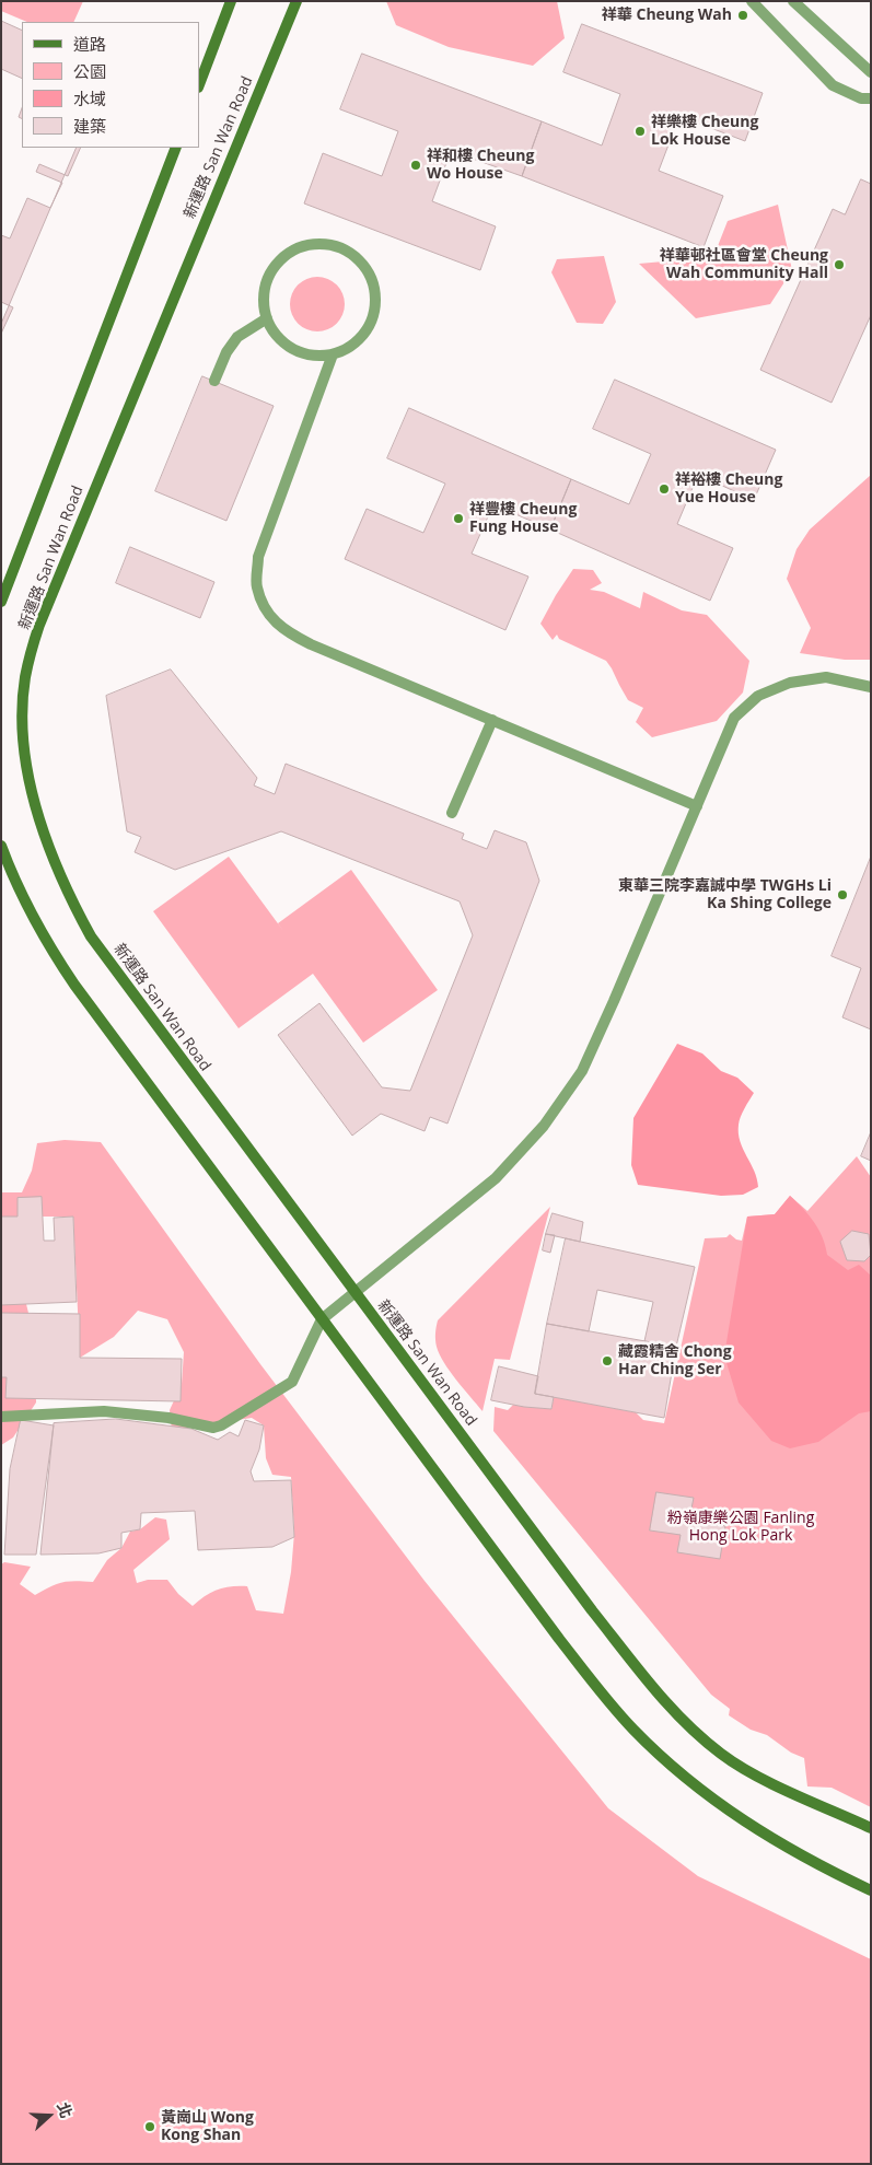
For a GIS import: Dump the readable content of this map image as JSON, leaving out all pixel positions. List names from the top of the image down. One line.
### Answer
{"streets":{"street":["新運路 San Wan Road"]},"parks":["粉嶺康樂公園 Fanling Hong Lok Park"],"places":["祥華 Cheung Wah","祥樂樓 Cheung Lok House","祥和樓 Cheung Wo House","祥華邨社區會堂 Cheung Wah Community Hall","祥裕樓 Cheung Yue House","祥豐樓 Cheung Fung House","東華三院李嘉誠中學 TWGHs Li Ka Shing College","藏霞精舍 Chong Har Ching Ser","黃崗山 Wong Kong Shan"],"legend":["道路","公園","水域","建築"],"north":"right"}
